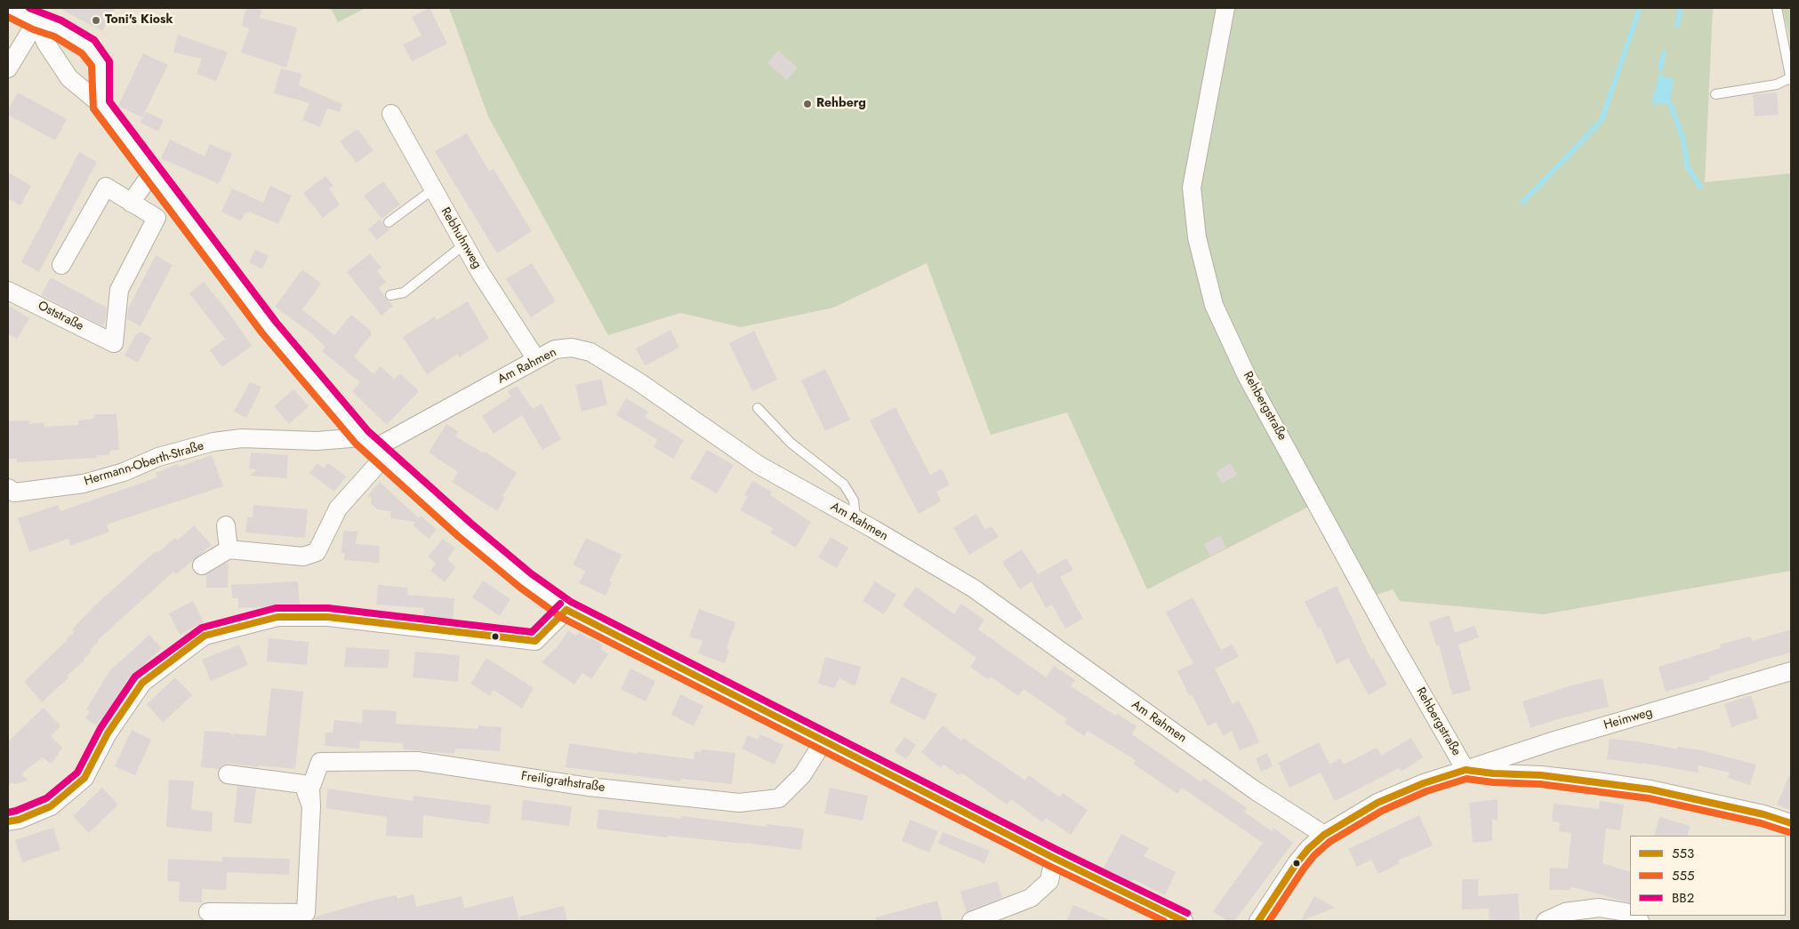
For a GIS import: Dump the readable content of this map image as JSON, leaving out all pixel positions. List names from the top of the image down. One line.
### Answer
{"streets":{"street":["Rebhuhnweg","Oststraße","Am Rahmen","Rehbergstraße","Hermann-Oberth-Straße","Heimweg","Freiligrathstraße"]},"crossings":[["Rebhuhnweg","Am Rahmen"],["Am Rahmen","Hermann-Oberth-Straße"],["Am Rahmen","Heimweg"],["Rehbergstraße","Heimweg"]],"places":["Toni's Kiosk","Rehberg"],"lines":["transit line BB2","transit line 555","transit line 553"],"legend":["553","555","BB2"]}
